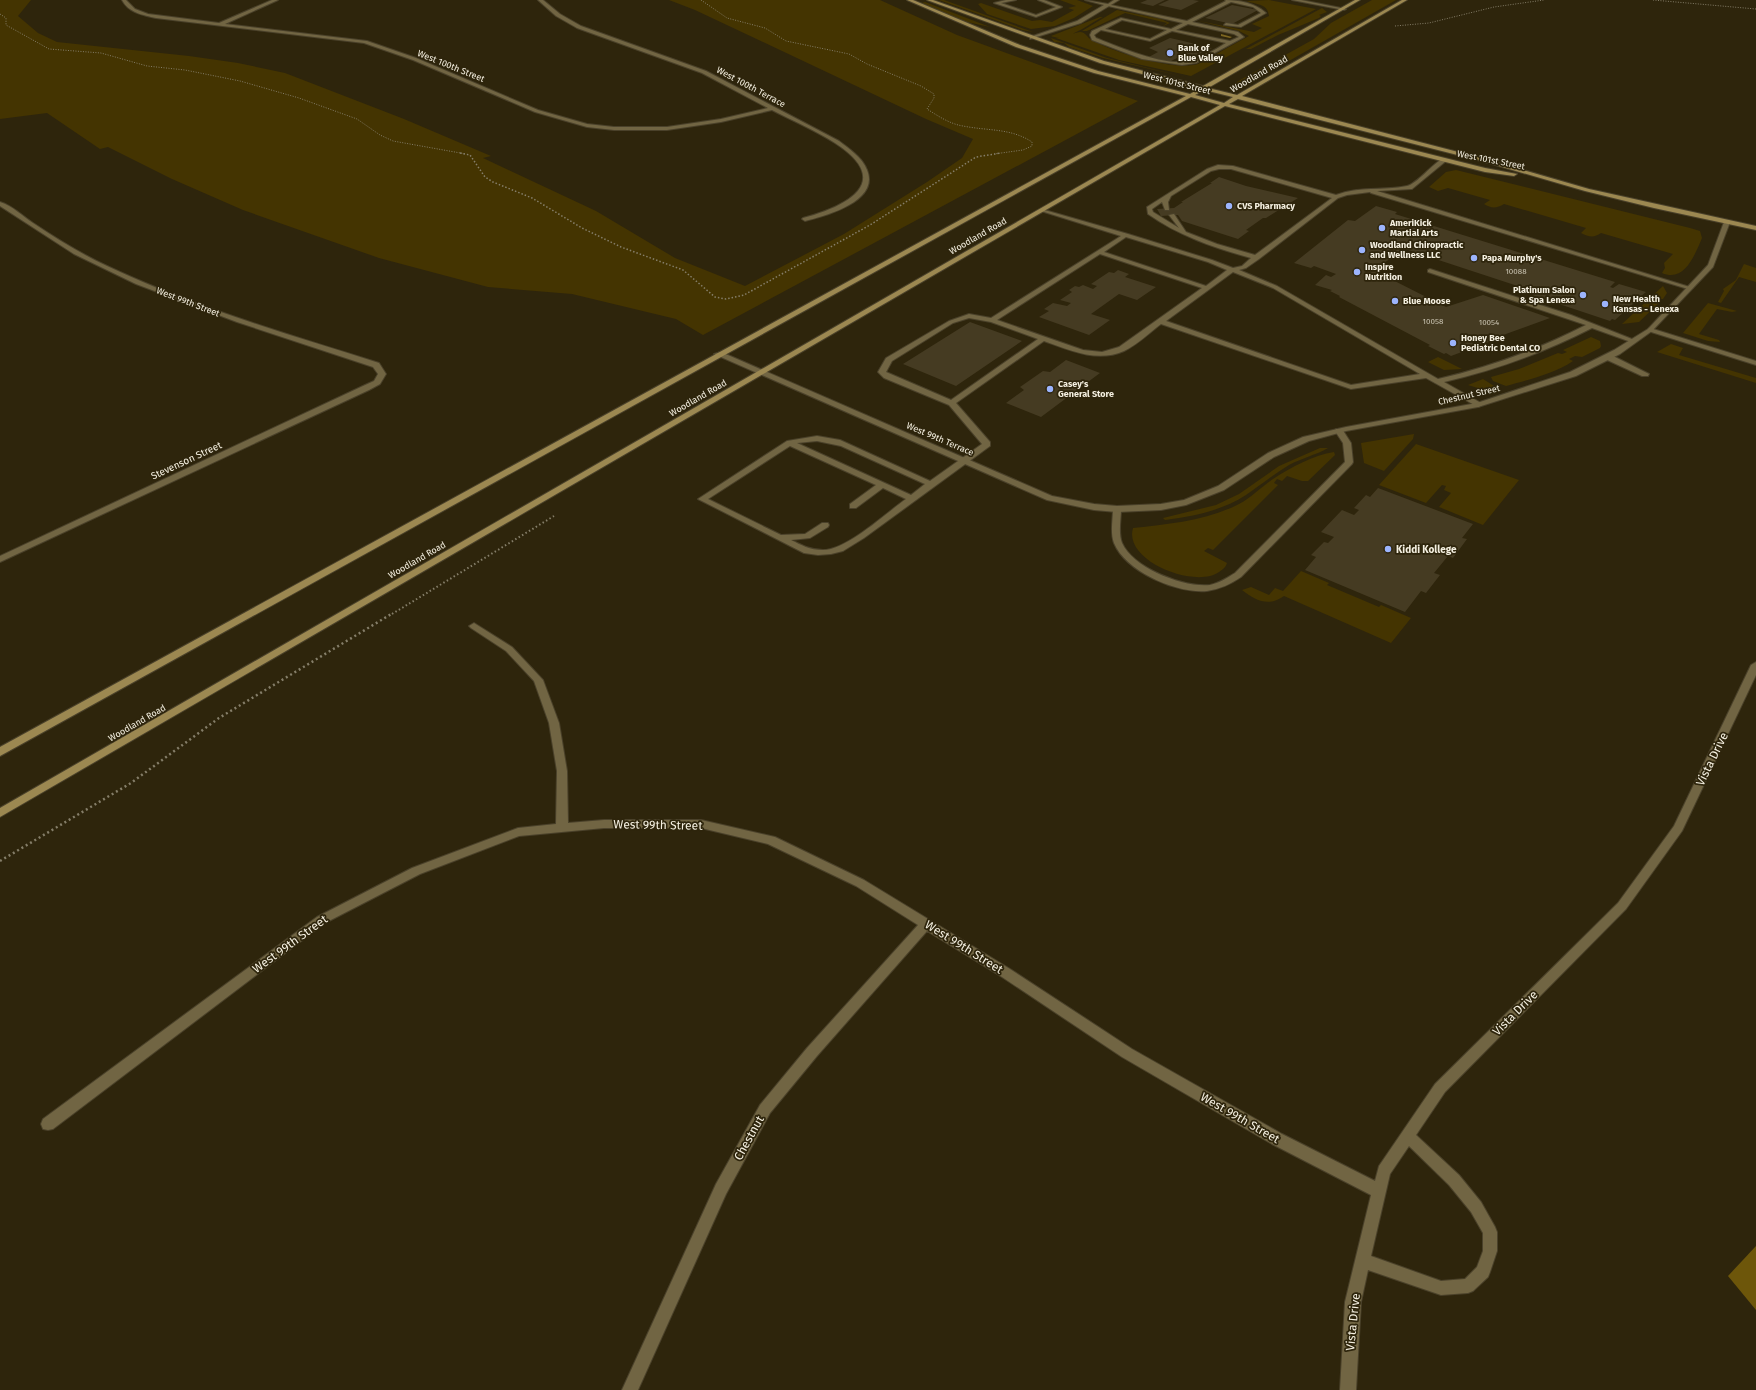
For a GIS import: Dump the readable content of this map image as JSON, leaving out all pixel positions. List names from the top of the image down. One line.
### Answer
{"streets":{"main road":["Woodland Road","West 101st Street"],"street":["West 100th Street","West 100th Terrace","West 99th Street","Chestnut Street","West 99th Terrace","Stevenson Street","Vista Drive","Chestnut"]},"crossings":[["West 100th Street","West 100th Terrace"],["Woodland Road","West 101st Street"],["Woodland Road","West 99th Terrace"],["West 101st Street","Chestnut Street"],["West 99th Street","Stevenson Street"],["West 99th Street","Vista Drive"],["West 99th Street","Chestnut"],["Chestnut Street","West 99th Terrace"]],"places":["Bank of Blue Valley","CVS Pharmacy","AmeriKick Martial Arts","Woodland Chiropractic and Wellness LLC","Papa Murphy's","Inspire Nutrition","Platinum Salon & Spa Lenexa","Blue Moose","New Health Kansas - Lenexa","Honey Bee Pediatric Dental CO","Casey's General Store","Kiddi Kollege"],"house_numbers":["10088","10058","10054"]}
